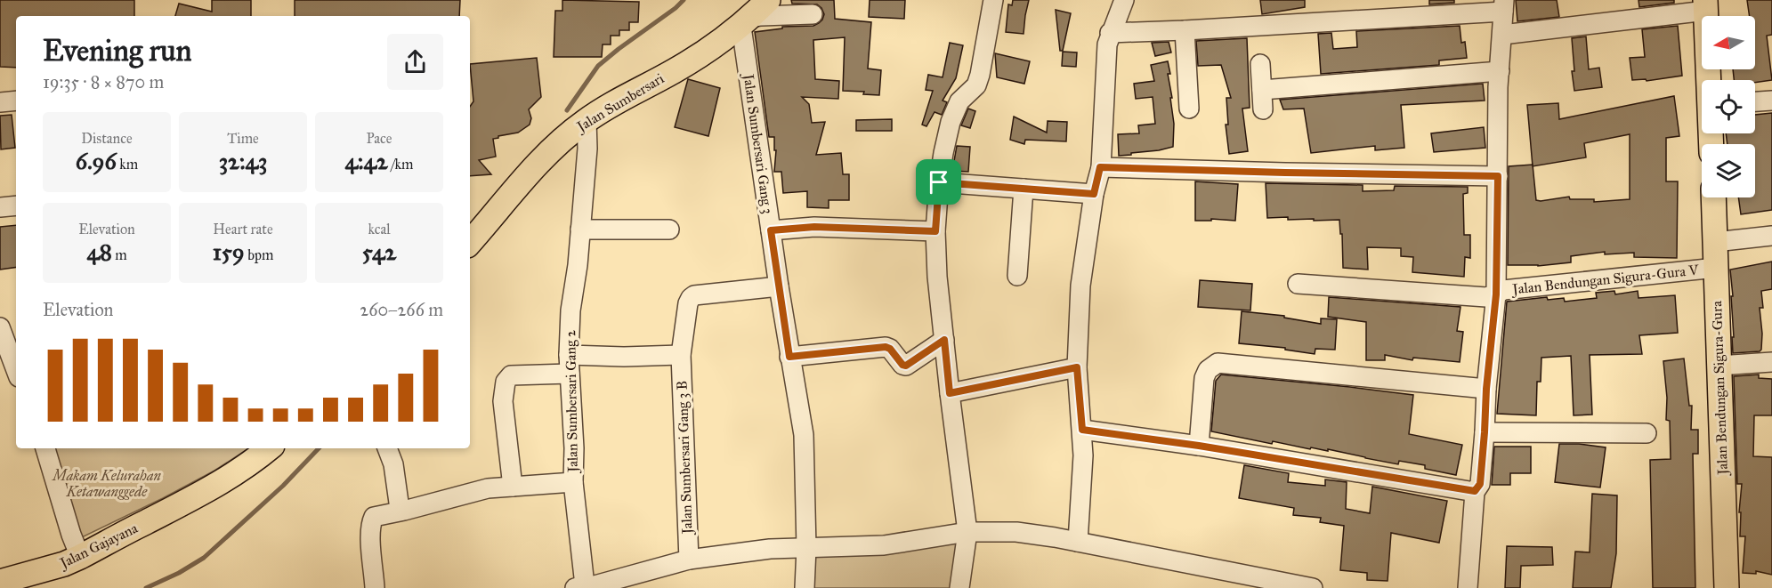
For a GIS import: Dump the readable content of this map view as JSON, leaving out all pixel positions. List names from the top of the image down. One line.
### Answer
{"streets":{"main road":["Jalan Sumbersari","Jalan Bendungan Sigura-Gura","Jalan Gajayana"],"street":["Jalan Sumbersari Gang 3","Jalan Bendungan Sigura-Gura V","Jalan Sumbersari Gang 2","Jalan Sumbersari Gang 3 B"]},"crossings":[["Jalan Sumbersari","Jalan Sumbersari Gang 3"],["Jalan Sumbersari","Jalan Sumbersari Gang 2"],["Jalan Sumbersari Gang 3","Jalan Sumbersari Gang 3 B"],["Jalan Bendungan Sigura-Gura V","Jalan Bendungan Sigura-Gura"]],"parks":["Makam Kelurahan Ketawanggede"],"north":"left","page":{"heading":["Evening run","19:35 · 8 × 870 m"],"stats":[["Distance","6.96 km"],["Time","32:43"],["Pace","4:42 /km"],["Elevation","48 m"],["Heart rate","159 bpm"],["kcal","542"]],"chart":["Elevation","260–266 m"]}}
